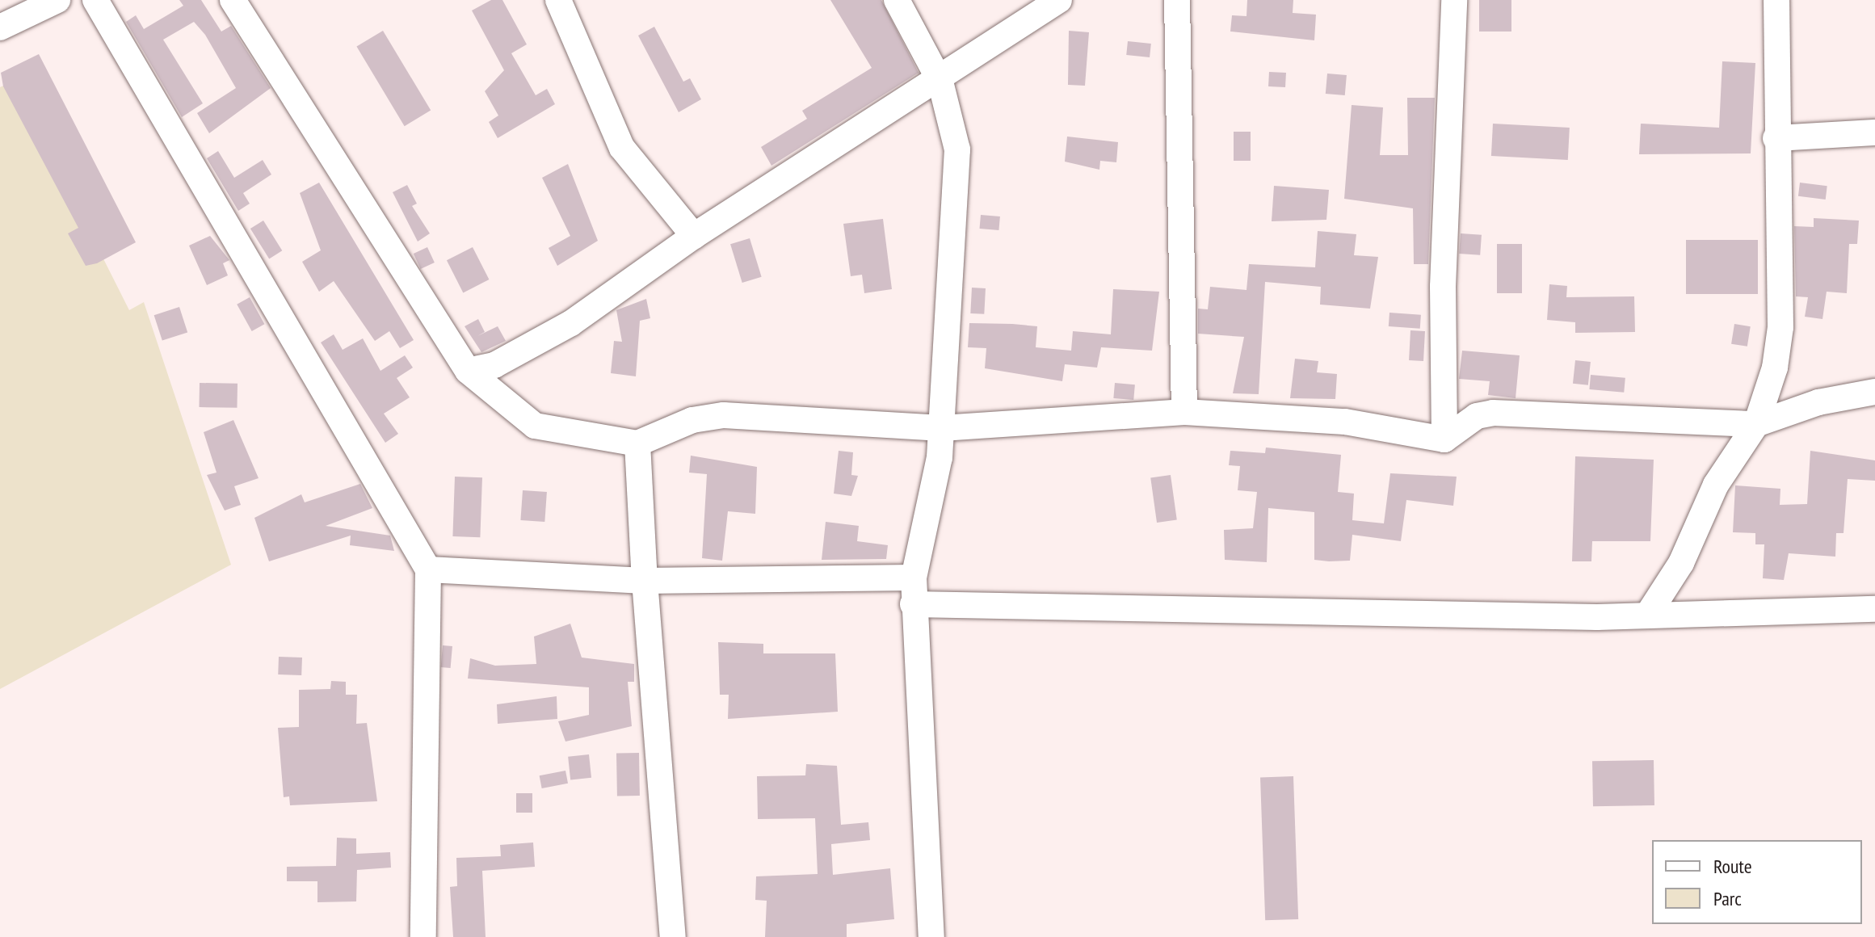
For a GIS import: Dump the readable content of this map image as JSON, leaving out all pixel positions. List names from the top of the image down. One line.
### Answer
{"legend":["Route","Parc"]}
